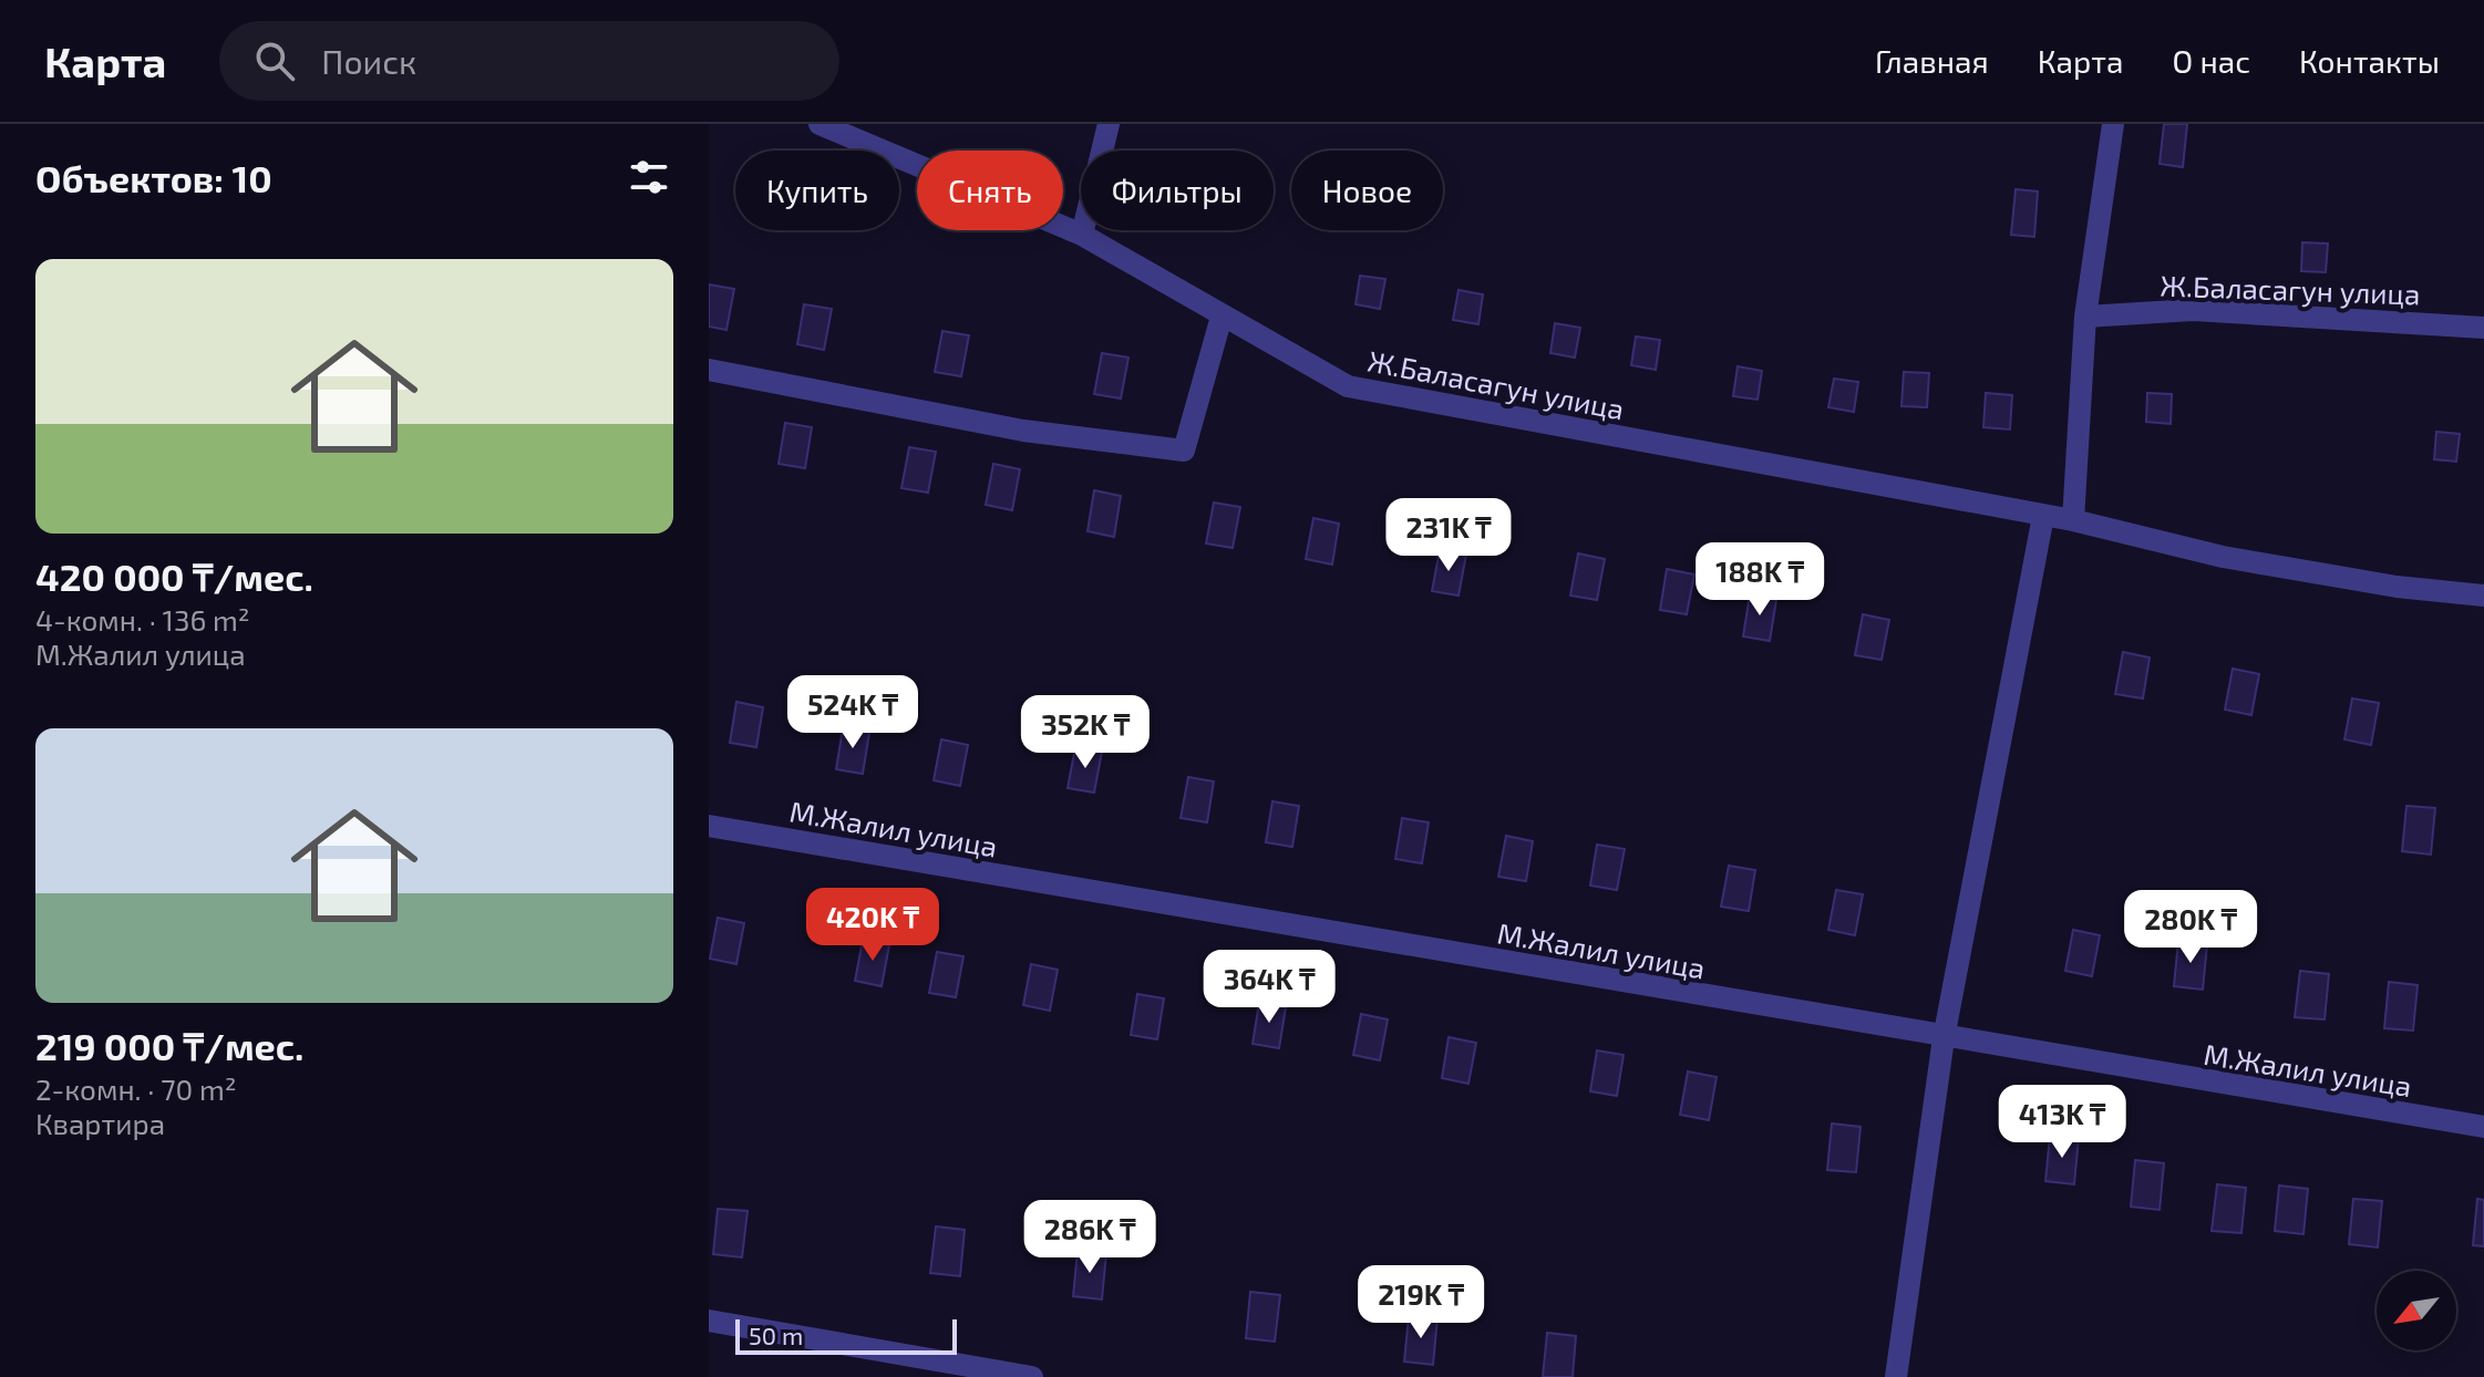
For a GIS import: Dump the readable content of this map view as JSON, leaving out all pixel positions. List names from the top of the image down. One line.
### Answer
{"streets":{"street":["Ж.Баласагун улица","М.Жалил улица"]},"scale_bar":"50 m","north":"bottom left","page":{"header":"Карта","search":"Поиск","nav":["Главная","Карта","О нас","Контакты"],"heading":"Объектов: 10","chip":["Купить","Снять","Фильтры","Новое"],"list":[{"name":"420 000 ₸/мес.","note":"4-комн. · 136 m² · М.Жалил улица"},{"name":"219 000 ₸/мес.","note":"2-комн. · 70 m² · Квартира"}],"price":["231K ₸","188K ₸","524K ₸","352K ₸","420K ₸","280K ₸","364K ₸","413K ₸","286K ₸","219K ₸"],"scale":"50 m"}}
